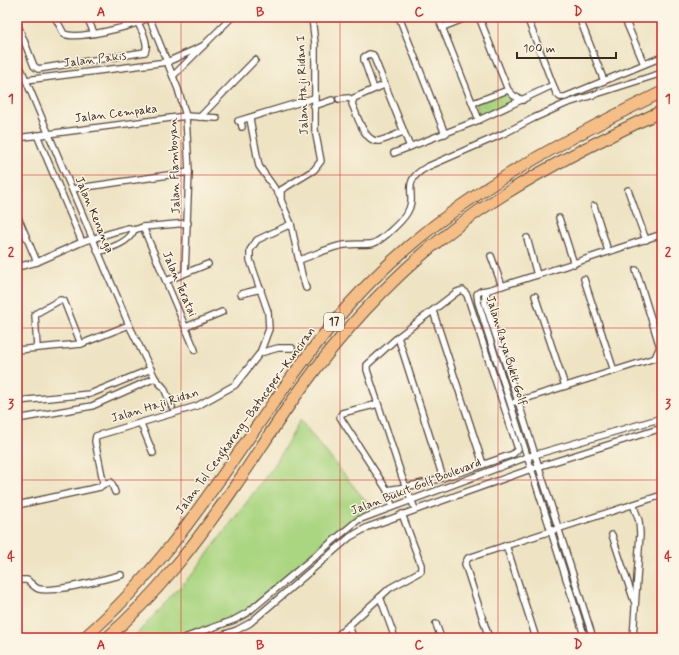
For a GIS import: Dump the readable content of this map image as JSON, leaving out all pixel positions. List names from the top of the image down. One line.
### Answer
{"streets":{"highway":["17","Jalan Tol Cengkareng–Batuceper–Kunciran"],"street":["Jalan Pakis","Jalan Haji Ridan I","Jalan Cempaka","Jalan Flamboyan","Jalan Kenanga","Jalan Teratai","Jalan Raya Bukit Golf","Jalan Haji Ridan","Jalan Bukit Golf Boulevard"]},"crossings":[["Jalan Pakis","Jalan Flamboyan"],["Jalan Pakis","Jalan Kenanga"],["Jalan Cempaka","Jalan Flamboyan"],["Jalan Cempaka","Jalan Kenanga"],["Jalan Raya Bukit Golf","Jalan Bukit Golf Boulevard"]],"scale_bar":"100 m","grid":{"columns":["A","B","C","D"],"rows":["1","2","3","4"]}}
